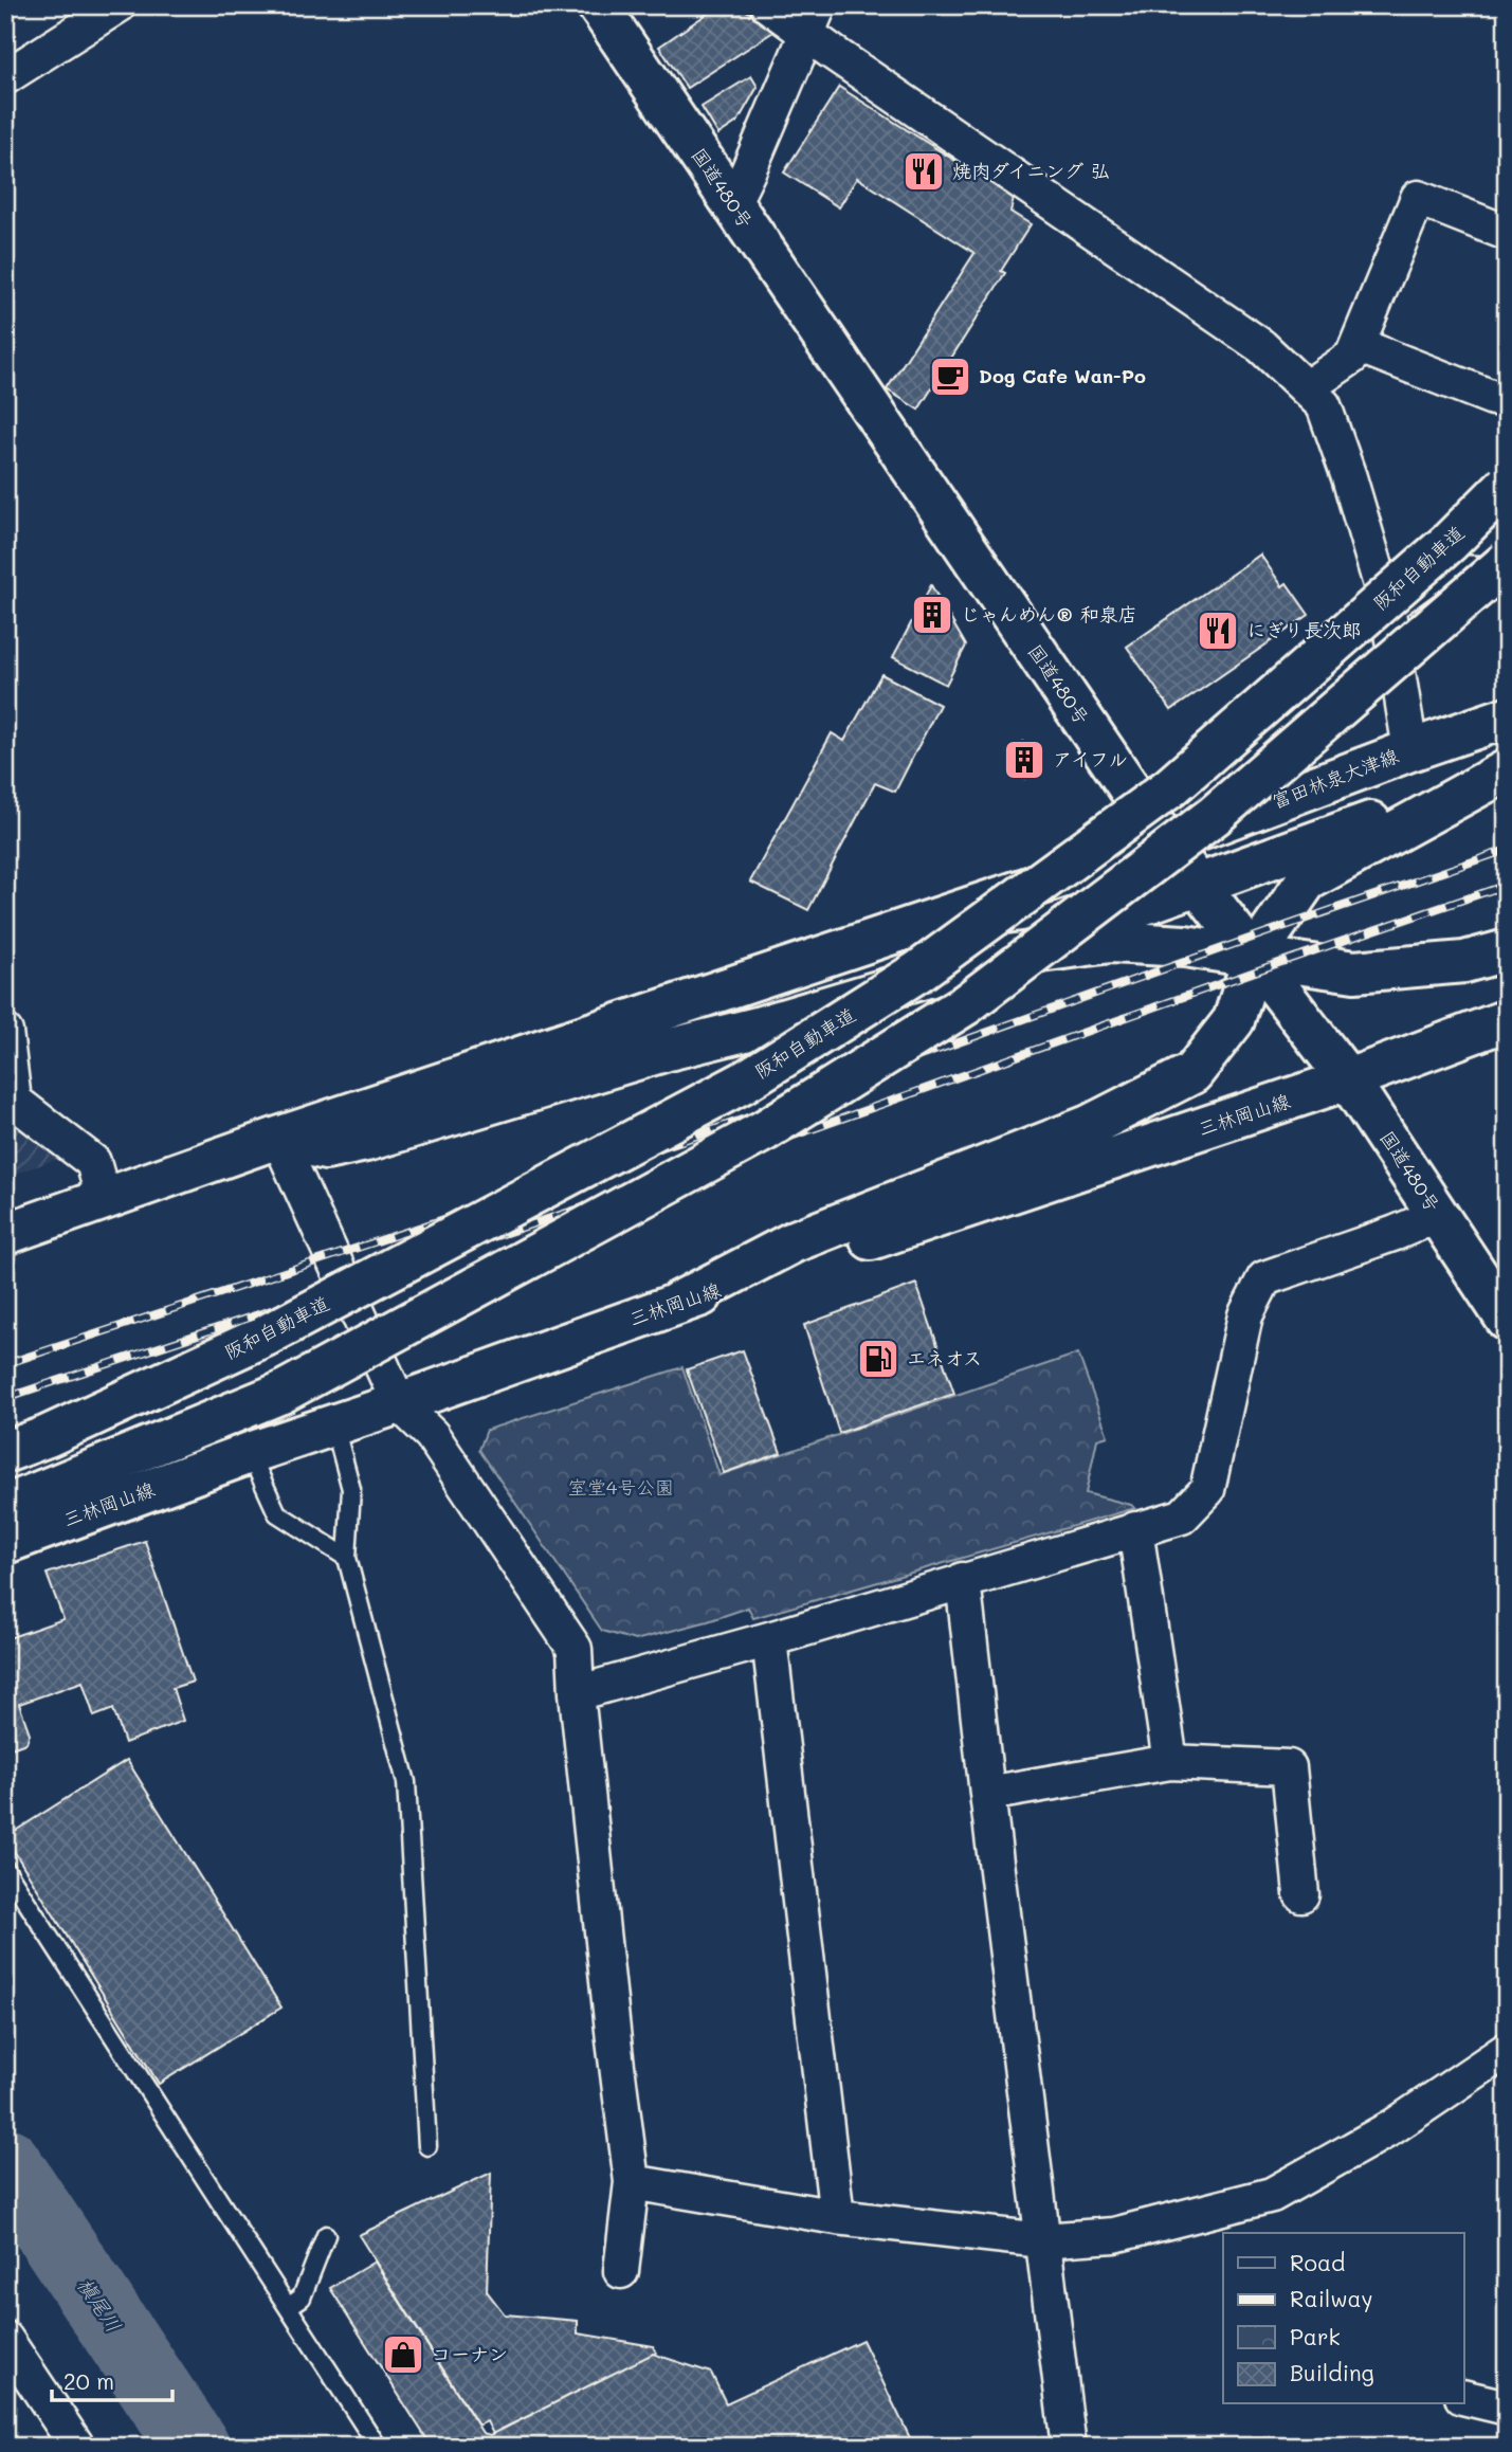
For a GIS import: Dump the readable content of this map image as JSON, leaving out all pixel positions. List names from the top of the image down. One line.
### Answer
{"streets":{"main road":["国道480号","阪和自動車道","富田林泉大津線","三林岡山線"]},"crossings":[["国道480号","富田林泉大津線"],["国道480号","三林岡山線"]],"water":["槇尾川"],"parks":["室堂4号公園"],"places":{"restaurant":["焼肉ダイニング 弘","にぎり長次郎"],"cafe":["Dog Cafe Wan-Po"],"building":["じゃんめん® 和泉店","アイフル"],"fuel station":["エネオス"],"shop":["コーナン"]},"legend":["Road","Railway","Park","Building"],"scale_bar":"20 m"}
